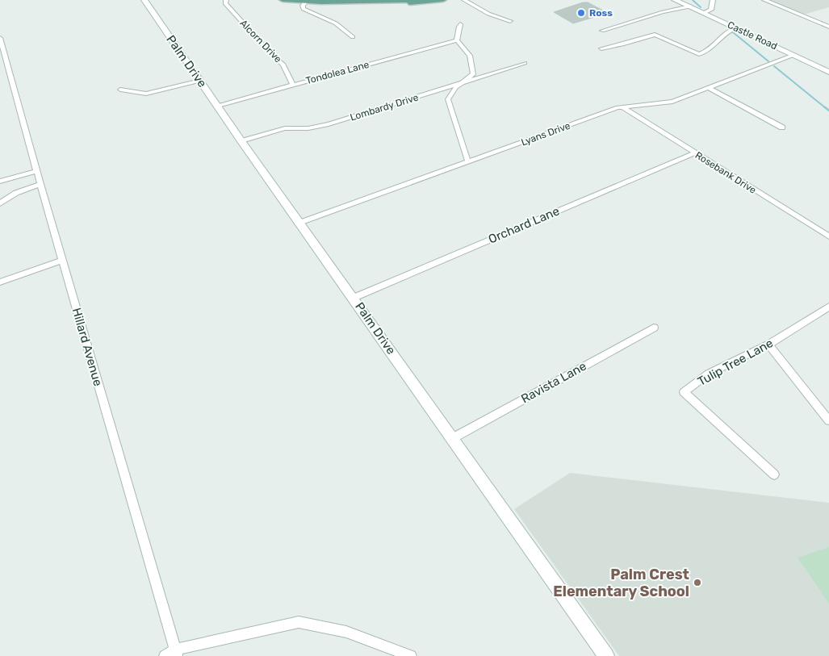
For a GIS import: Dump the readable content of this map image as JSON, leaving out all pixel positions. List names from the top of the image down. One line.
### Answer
{"streets":{"street":["Castle Road","Alcorn Drive","Palm Drive","Tondolea Lane","Lombardy Drive","Lyans Drive","Rosebank Drive","Orchard Lane","Hillard Avenue","Tulip Tree Lane","Ravista Lane"]},"crossings":[["Castle Road","Lyans Drive"],["Alcorn Drive","Tondolea Lane"],["Palm Drive","Tondolea Lane"],["Palm Drive","Lombardy Drive"],["Palm Drive","Lyans Drive"],["Palm Drive","Orchard Lane"],["Palm Drive","Ravista Lane"],["Lyans Drive","Rosebank Drive"],["Rosebank Drive","Orchard Lane"]],"places":["Ross","Palm Crest Elementary School"]}
